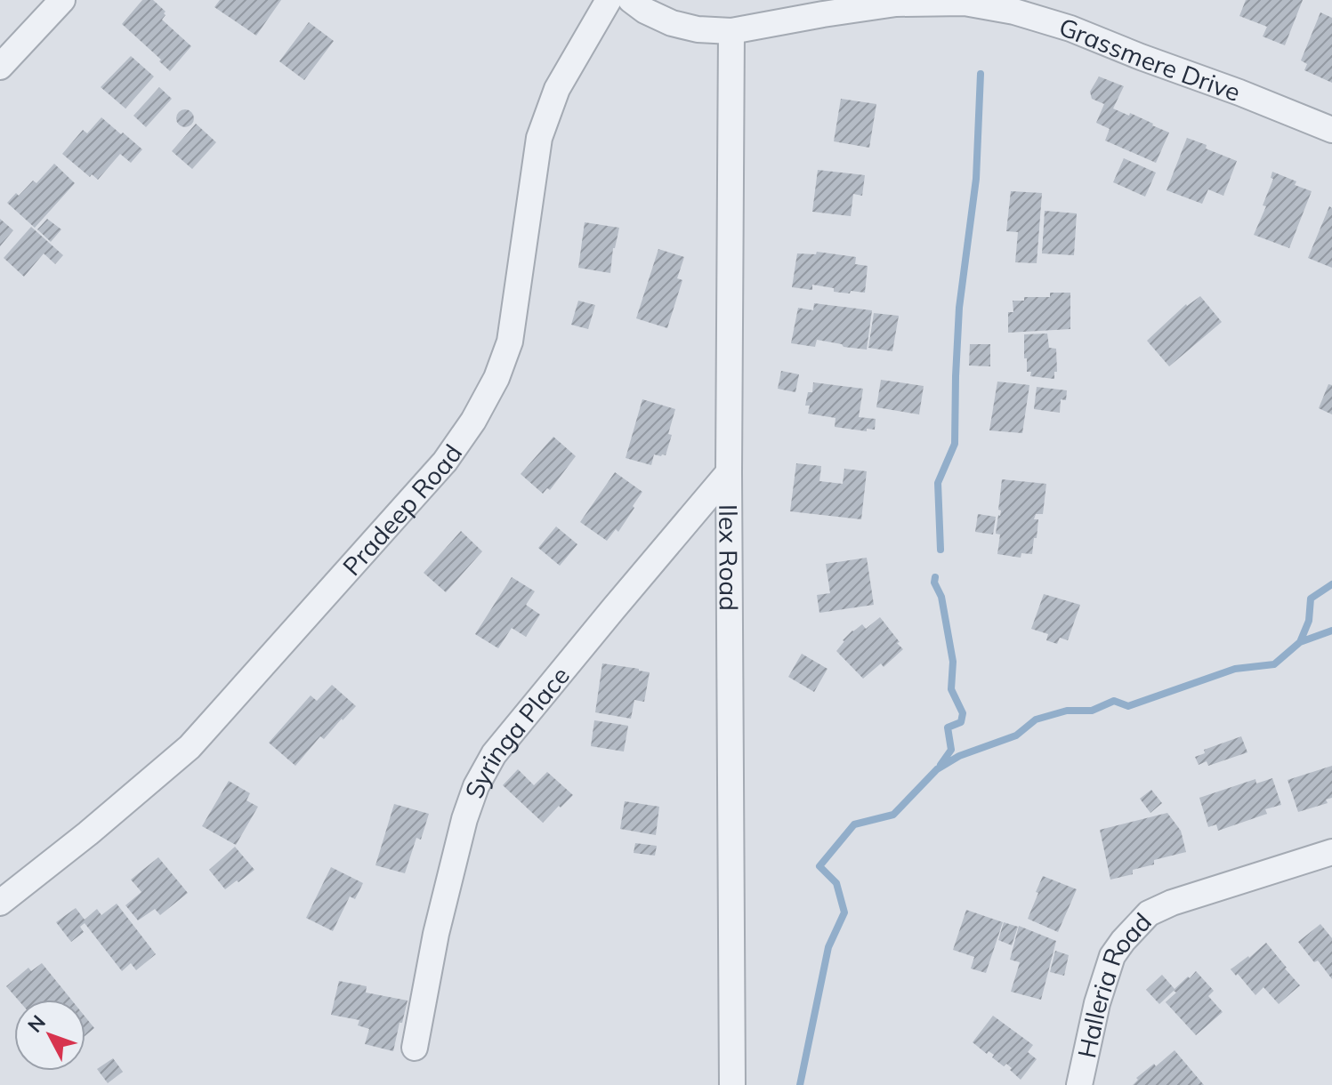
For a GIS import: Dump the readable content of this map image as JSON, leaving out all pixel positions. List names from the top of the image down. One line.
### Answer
{"streets":{"street":["Grassmere Drive","Pradeep Road","Ilex Road","Syringa Place","Halleria Road"]},"crossings":[["Grassmere Drive","Ilex Road"],["Ilex Road","Syringa Place"]],"north":"top left"}
